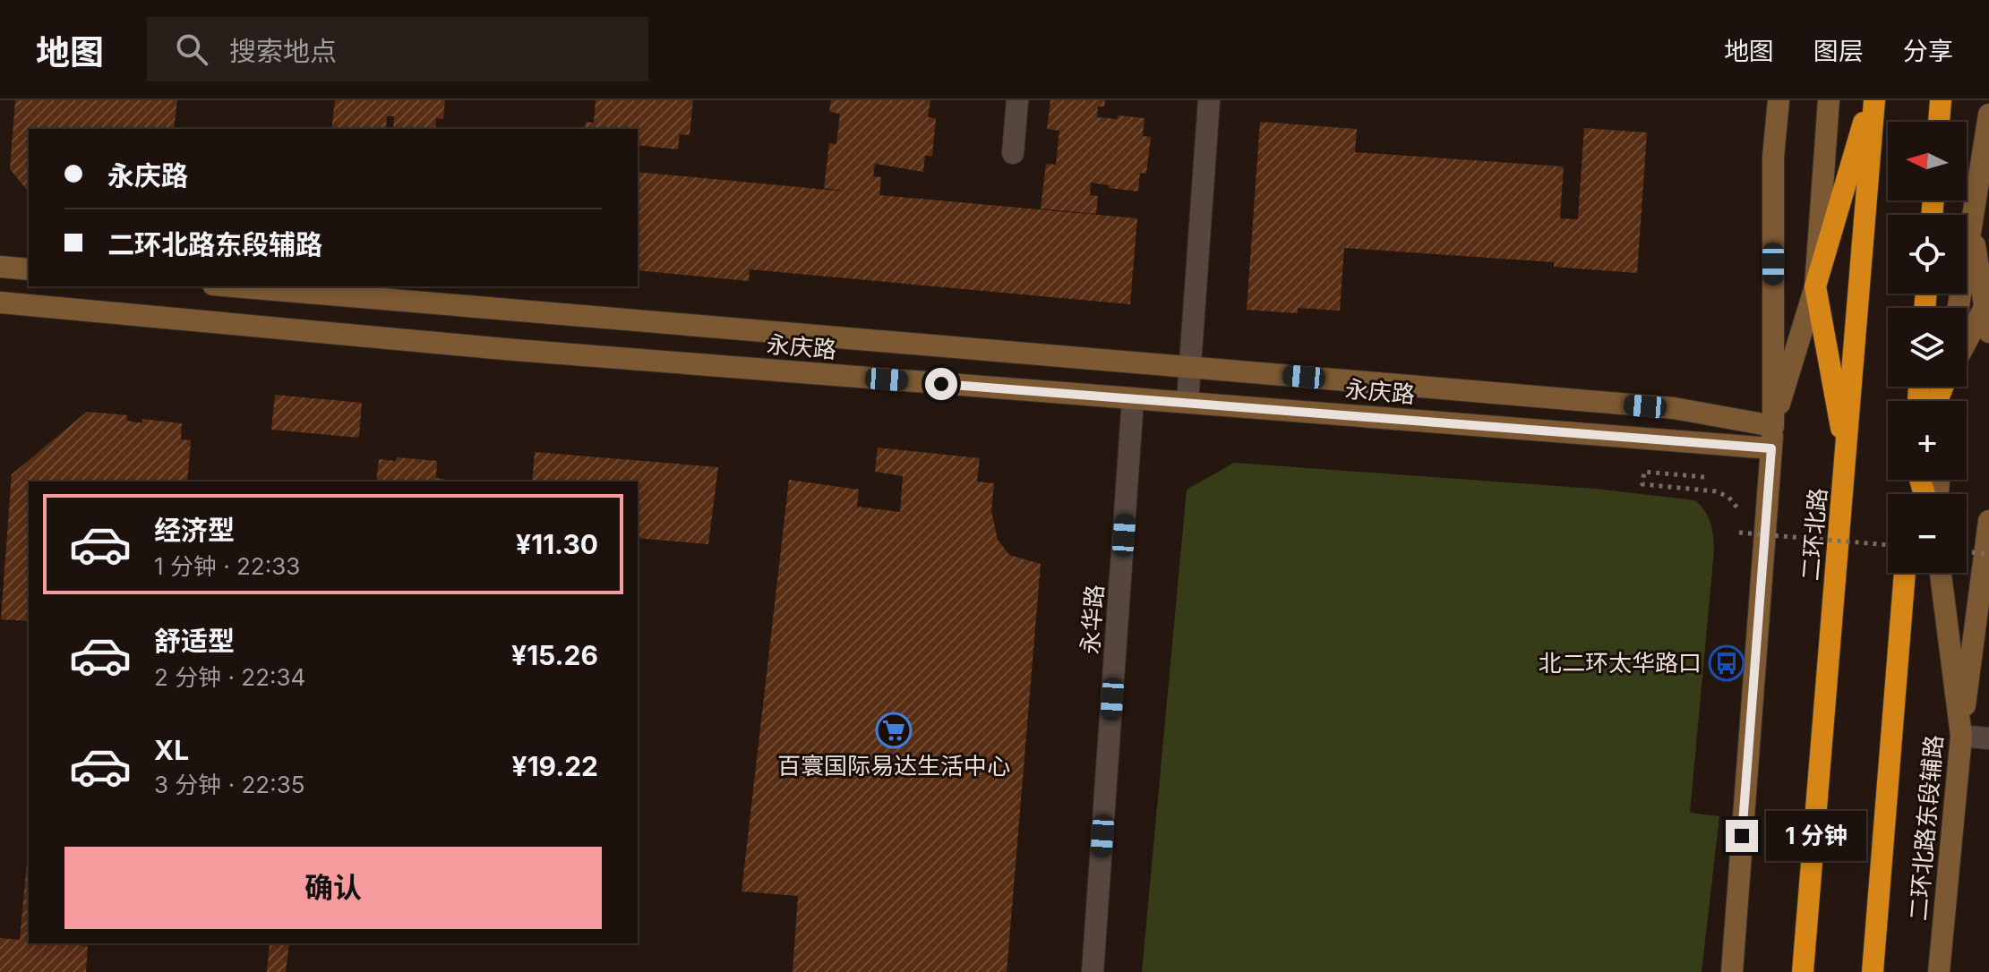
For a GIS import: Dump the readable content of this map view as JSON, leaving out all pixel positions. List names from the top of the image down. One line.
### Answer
{"streets":{"highway":["二环北路"],"street":["永庆路","永华路","二环北路东段辅路"]},"crossings":[["永庆路","永华路"]],"places":{"bus stop":["北二环太华路口"],"supermarket":["百寰国际易达生活中心"]},"north":"left","page":{"header":"地图","search":"搜索地点","nav":["地图","图层","分享"],"map_buttons":["+","−"],"banner":["永庆路","二环北路东段辅路"],"list":[{"name":"经济型","note":"1 分钟 · 22:33","value":"¥11.30"},{"name":"舒适型","note":"2 分钟 · 22:34","value":"¥15.26"},{"name":"XL","note":"3 分钟 · 22:35","value":"¥19.22"}],"bubble":"1 分钟","buttons":"确认"}}
